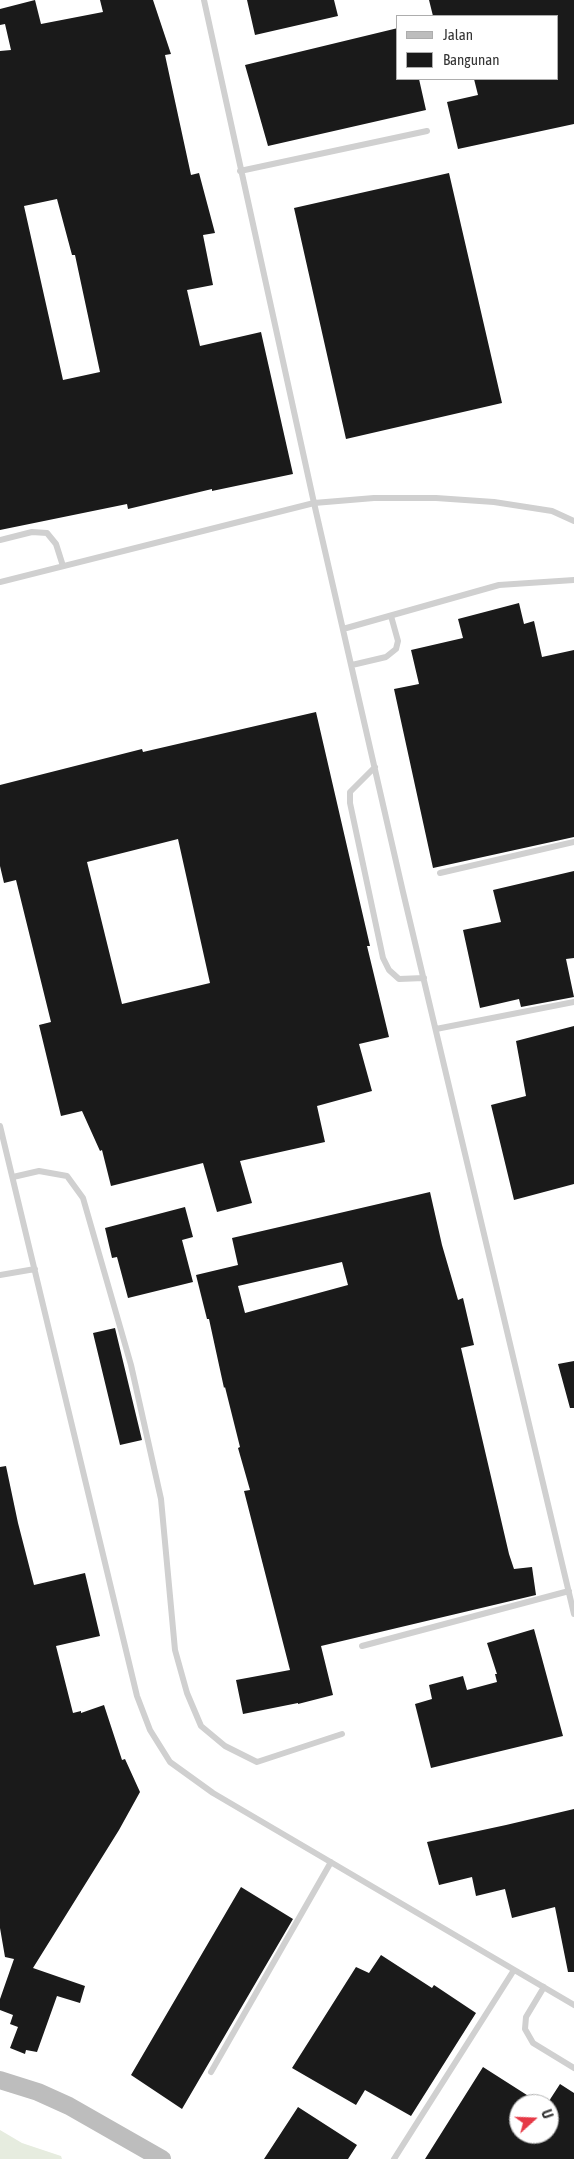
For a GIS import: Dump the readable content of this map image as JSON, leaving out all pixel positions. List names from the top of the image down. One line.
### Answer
{"legend":["Jalan","Bangunan"],"north":"right"}
